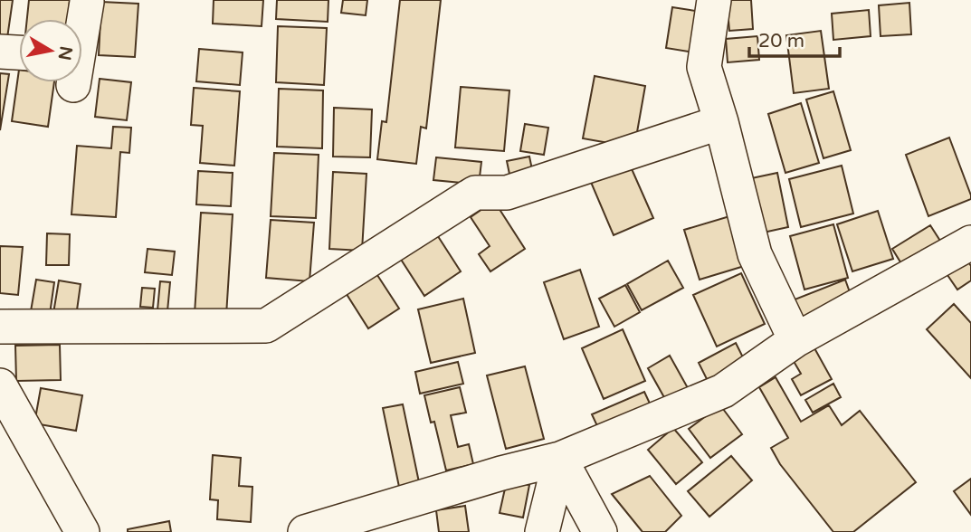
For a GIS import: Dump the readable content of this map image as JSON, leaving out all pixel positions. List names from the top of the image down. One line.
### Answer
{"scale_bar":"20 m","north":"right"}
